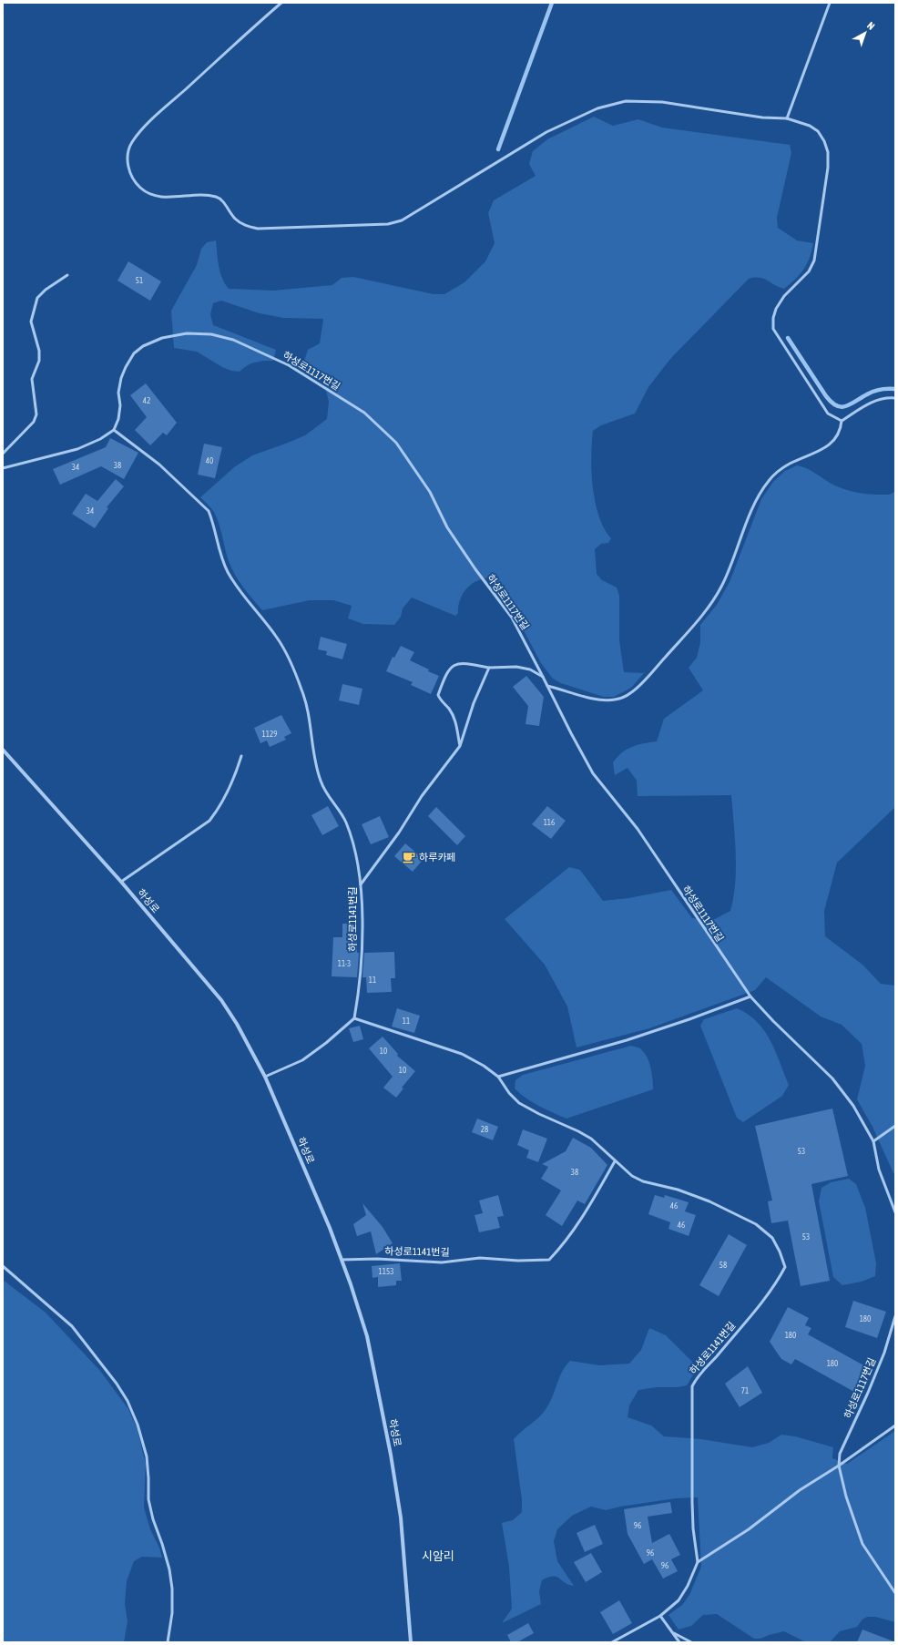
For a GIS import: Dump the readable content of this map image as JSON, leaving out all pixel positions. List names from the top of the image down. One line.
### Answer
{"streets":{"street":["하성로"],"lane":["하성로1117번길","하성로1141번길"]},"crossings":[["하성로1117번길","하성로1141번길"],["하성로","하성로1141번길"]],"districts":["시암리"],"places":{"cafe":["하루카페"]},"house_numbers":["51","42","40","38","34","34","1129","116","11-3","11","11","10","10","28","53","38","46","46","53","58","1153","180","180","180","71","96","96","96"],"north":"top right"}
